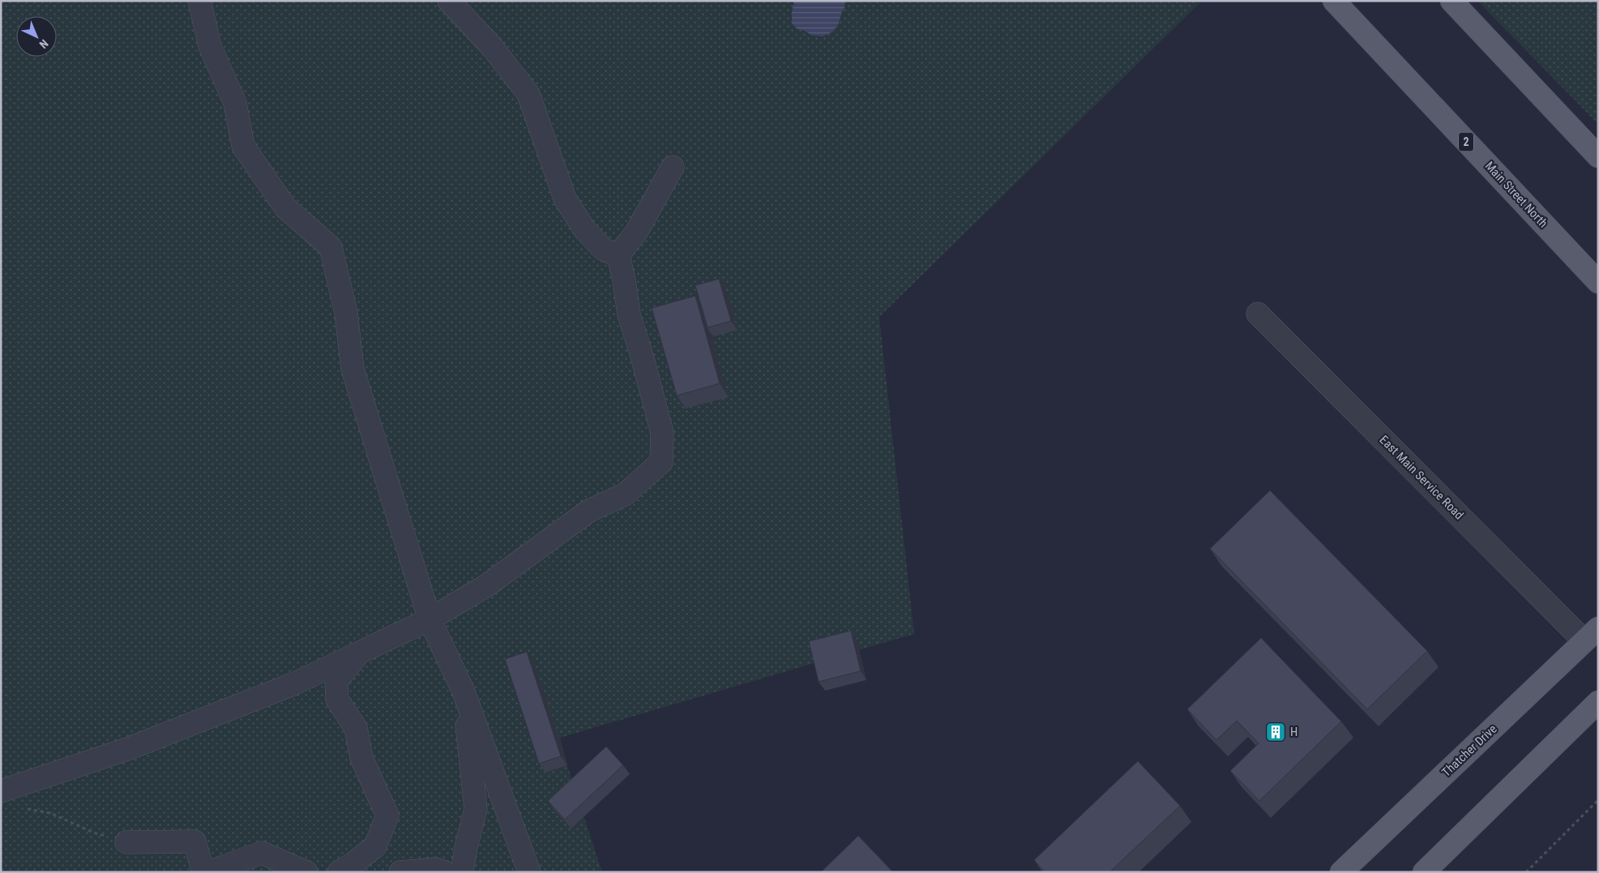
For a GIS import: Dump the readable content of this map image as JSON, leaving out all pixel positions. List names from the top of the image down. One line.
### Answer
{"streets":{"main road":["2","Main Street North","Thatcher Drive"],"street":["East Main Service Road"]},"crossings":[["East Main Service Road","Thatcher Drive"]],"places":{"building":["H"]},"north":"bottom right"}
